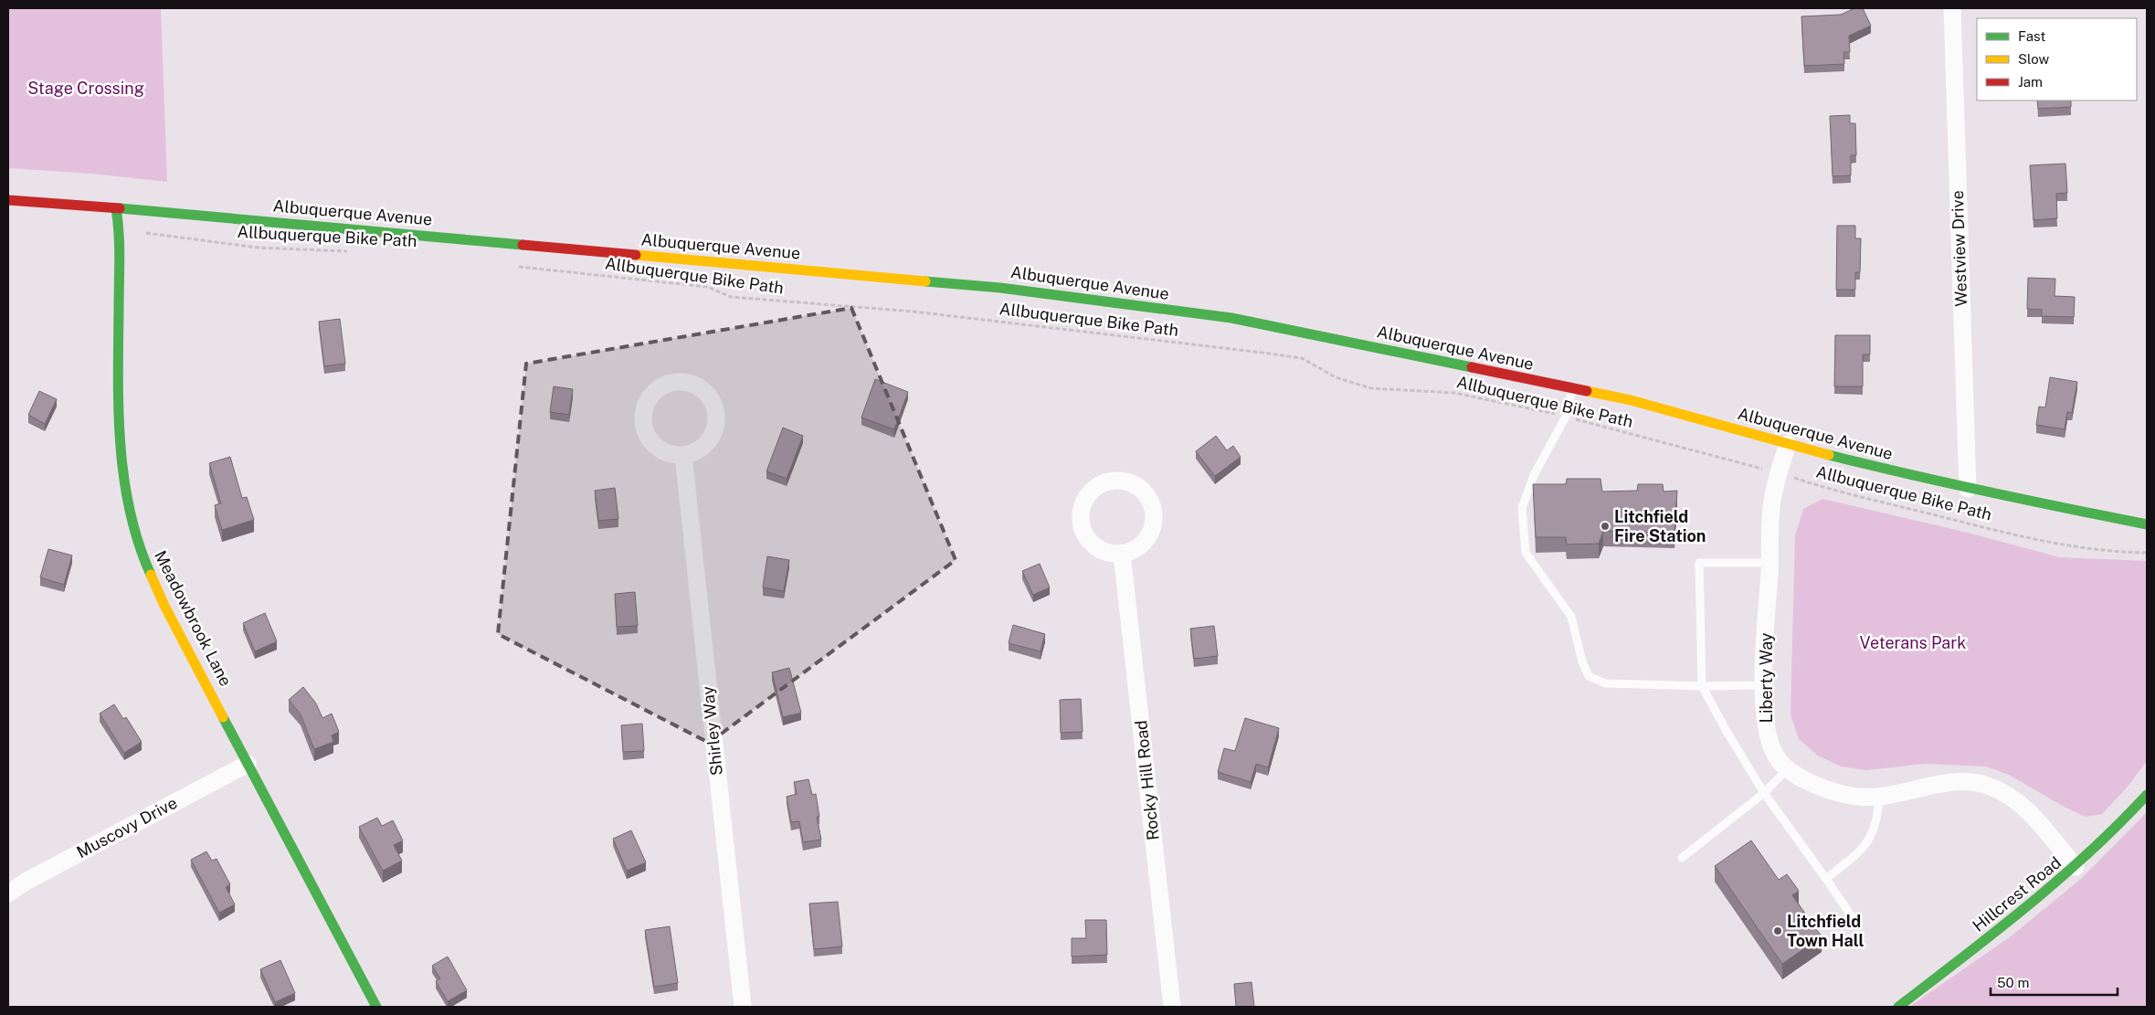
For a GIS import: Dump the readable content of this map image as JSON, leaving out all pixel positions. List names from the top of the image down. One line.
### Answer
{"streets":{"street":["Albuquerque Avenue","Westview Drive","Meadowbrook Lane","Liberty Way","Shirley Way","Rocky Hill Road","Muscovy Drive","Hillcrest Road"],"path":["Allbuquerque Bike Path"]},"crossings":[["Albuquerque Avenue","Westview Drive"],["Albuquerque Avenue","Meadowbrook Lane"],["Albuquerque Avenue","Liberty Way"],["Allbuquerque Bike Path","Meadowbrook Lane"],["Allbuquerque Bike Path","Liberty Way"],["Meadowbrook Lane","Muscovy Drive"],["Liberty Way","Hillcrest Road"]],"parks":["Stage Crossing","Veterans Park"],"places":["Litchfield Fire Station","Litchfield Town Hall"],"legend":["Fast","Slow","Jam"],"scale_bar":"50 m"}
